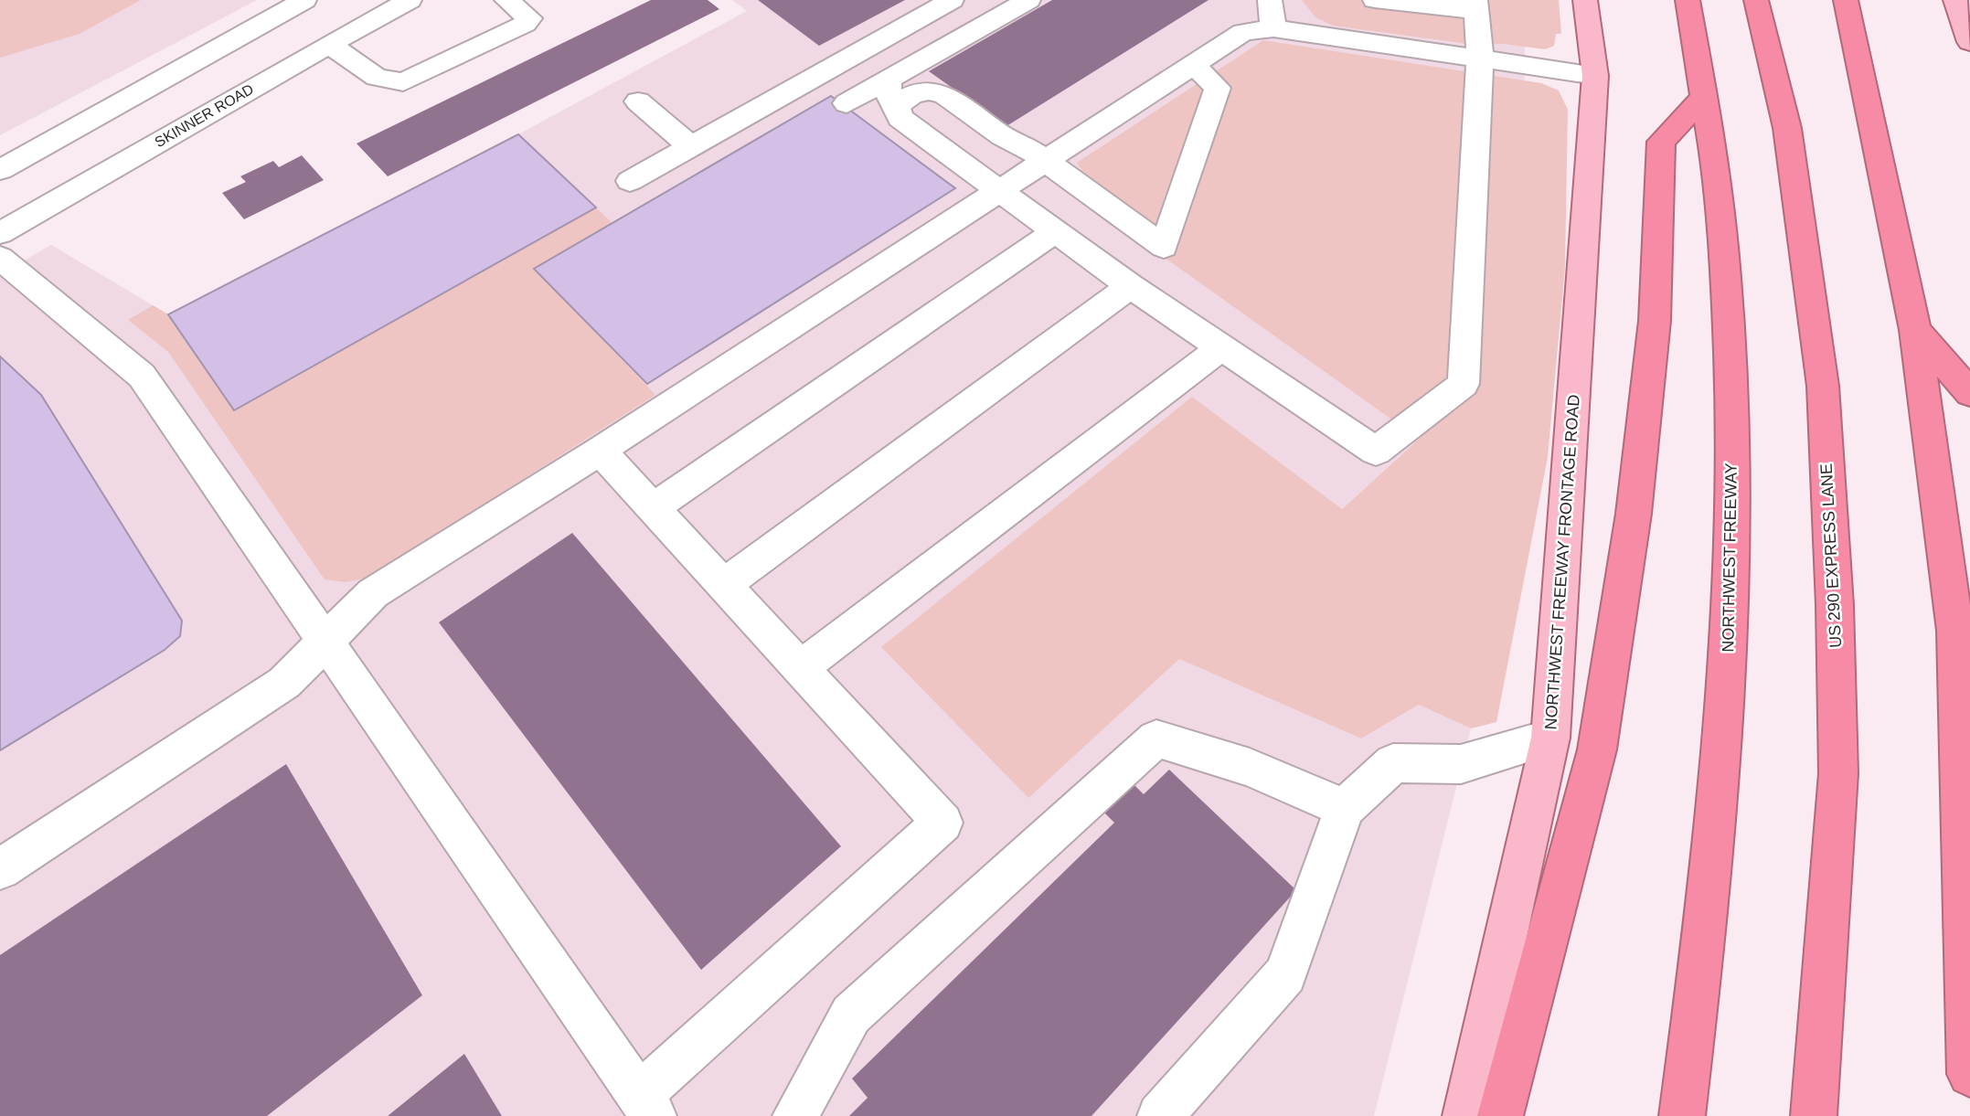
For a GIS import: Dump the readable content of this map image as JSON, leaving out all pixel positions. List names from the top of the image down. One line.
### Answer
{"streets":{"highway":["US 290 EXPRESS LANE","NORTHWEST FREEWAY"],"main road":["NORTHWEST FREEWAY FRONTAGE ROAD"],"street":["SKINNER ROAD"]}}
